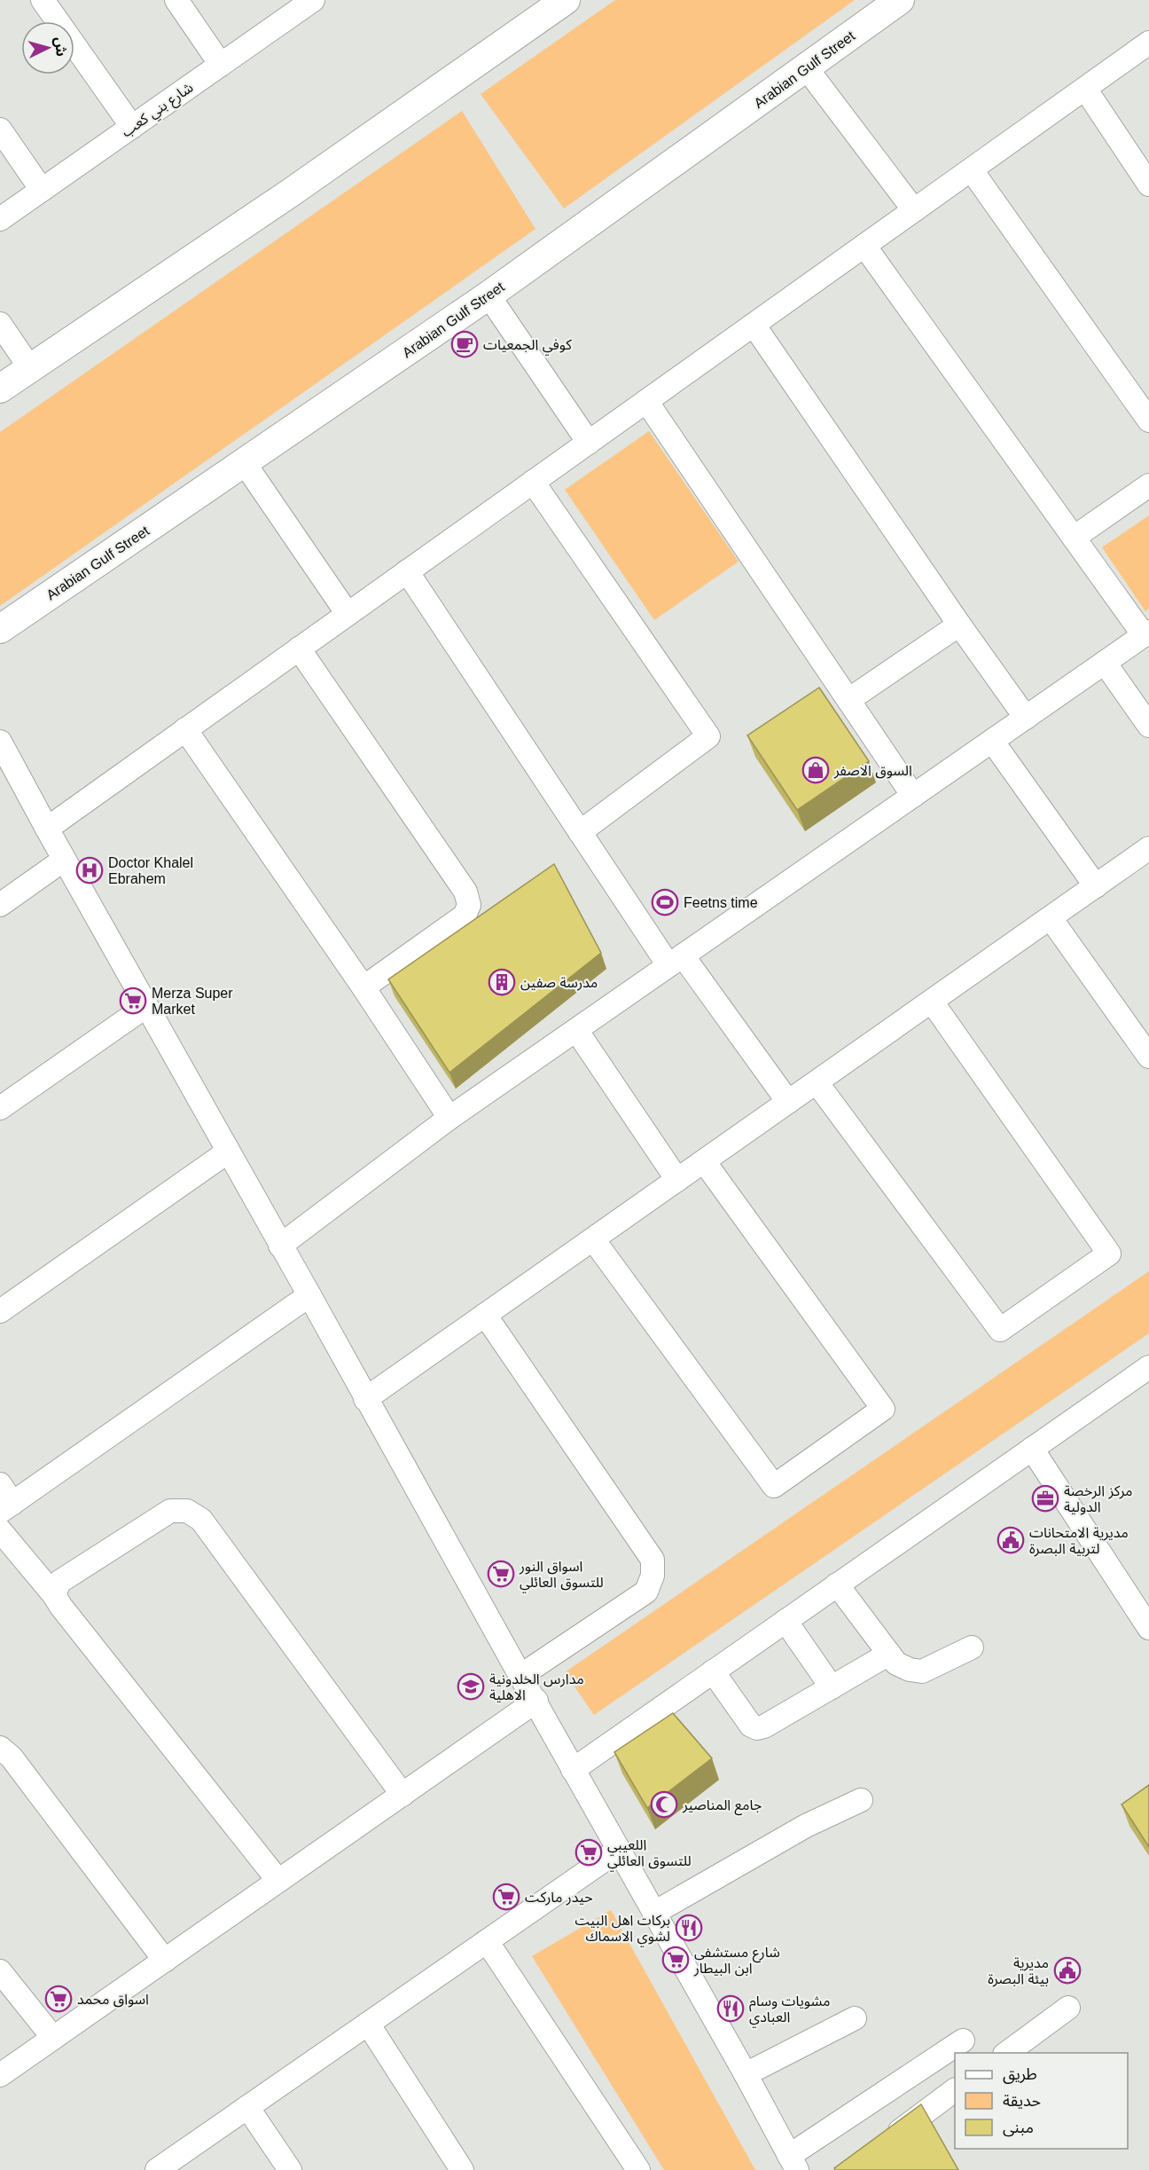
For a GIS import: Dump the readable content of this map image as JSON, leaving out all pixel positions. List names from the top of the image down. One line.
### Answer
{"streets":{"main road":["Arabian Gulf Street"],"street":["شارع بني كعب"]},"places":{"cafe":["كوفي الجمعيات"],"shop":["السوق الاصفر"],"hospital":["Doctor Khalel Ebrahem"],"sports":["Feetns time"],"building":["مدرسة صفين"],"supermarket":["Merza Super Market","اسواق النور للتسوق العائلي","اللعيبي للتسوق العائلي","حيدر ماركت","شارع مستشفى ابن البيطار","اسواق محمد"],"office":["مركز الرخصة الدولية"],"public building":["مديرية الامتحانات لتربية البصرة","مديرية بيئة البصرة"],"school or university":["مدارس الخلدونية الاهلية"],"mosque":["جامع المناصير"],"restaurant":["بركات اهل البيت لشوي الاسماك","مشويات وسام العبادي"]},"legend":["طريق","حديقة","مبنى"],"north":"right"}
